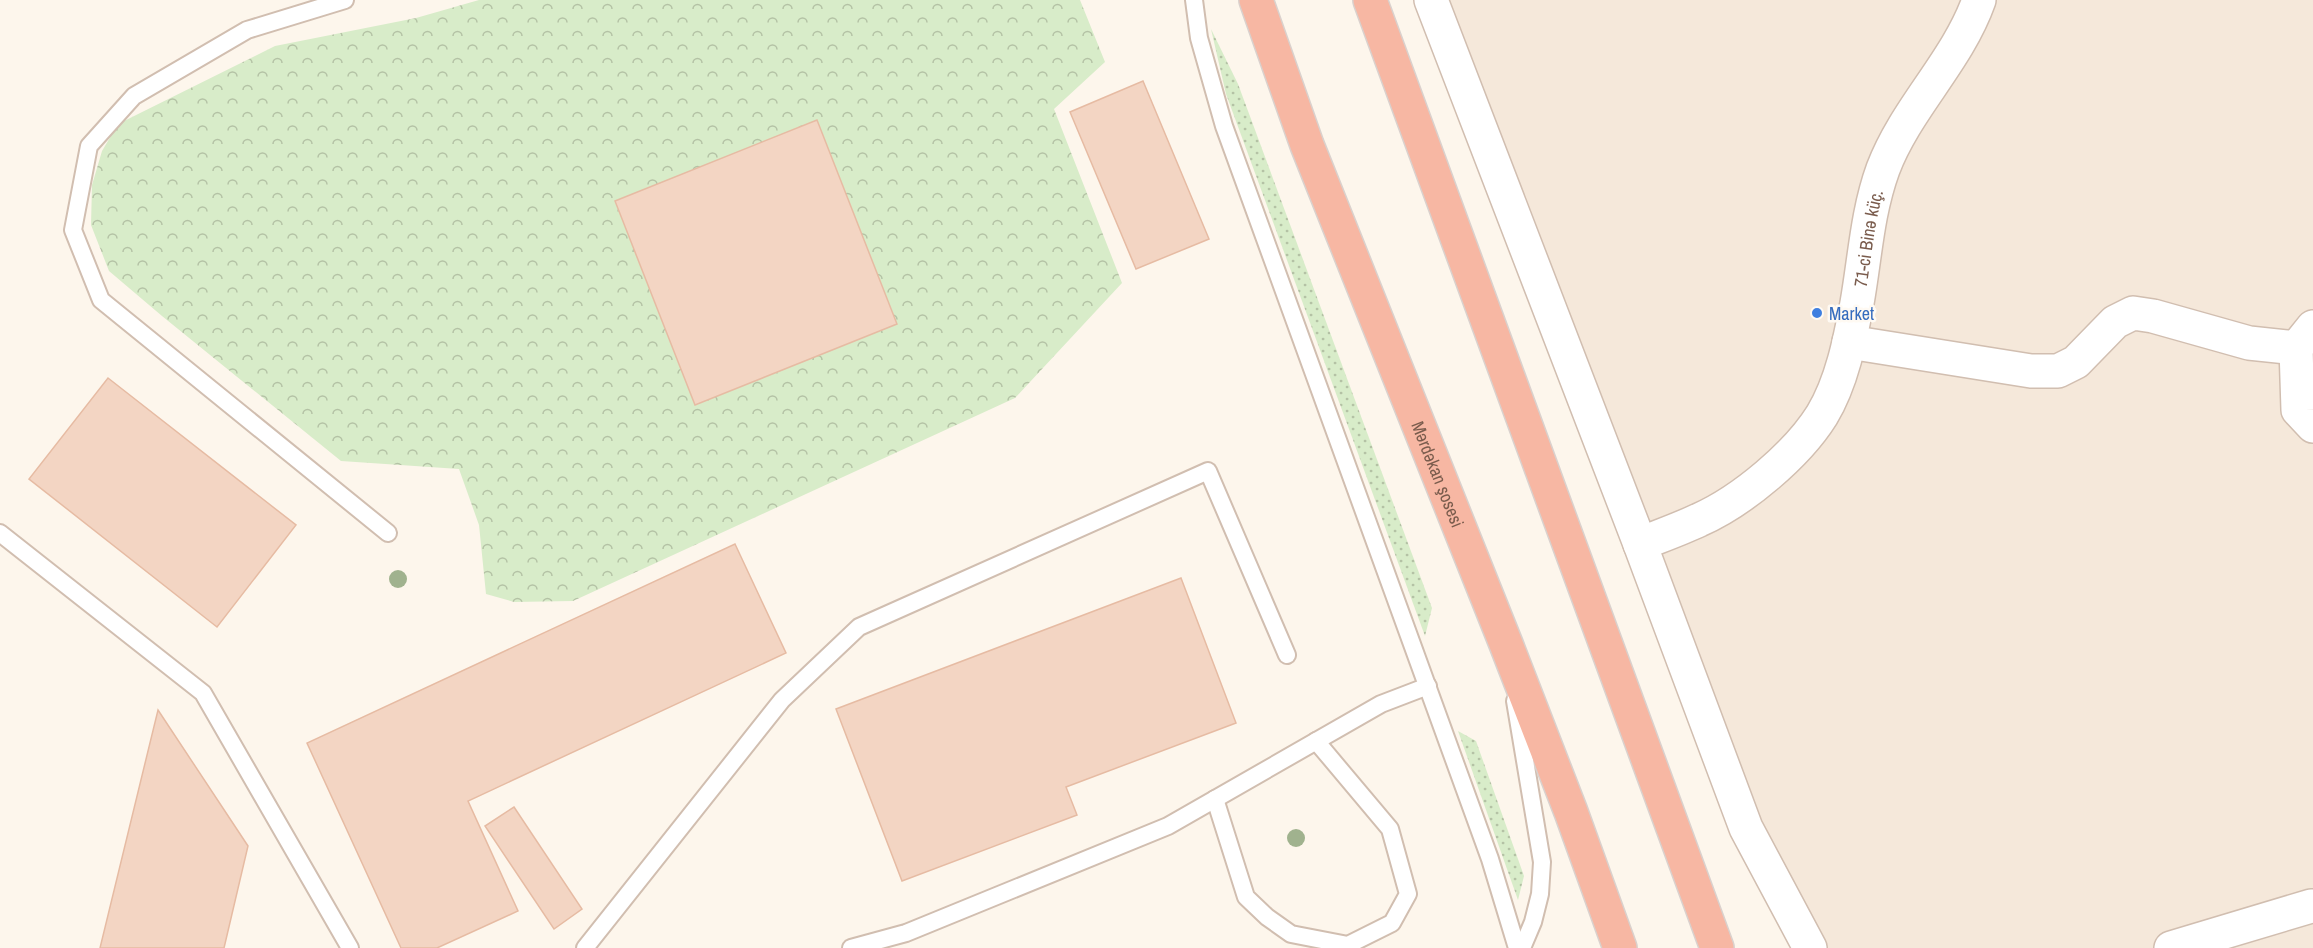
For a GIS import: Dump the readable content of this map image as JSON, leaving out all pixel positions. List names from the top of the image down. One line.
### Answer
{"streets":{"highway":["Mərdəkan şosesi"],"street":["71-ci Binə küç."]},"places":["Market"]}
